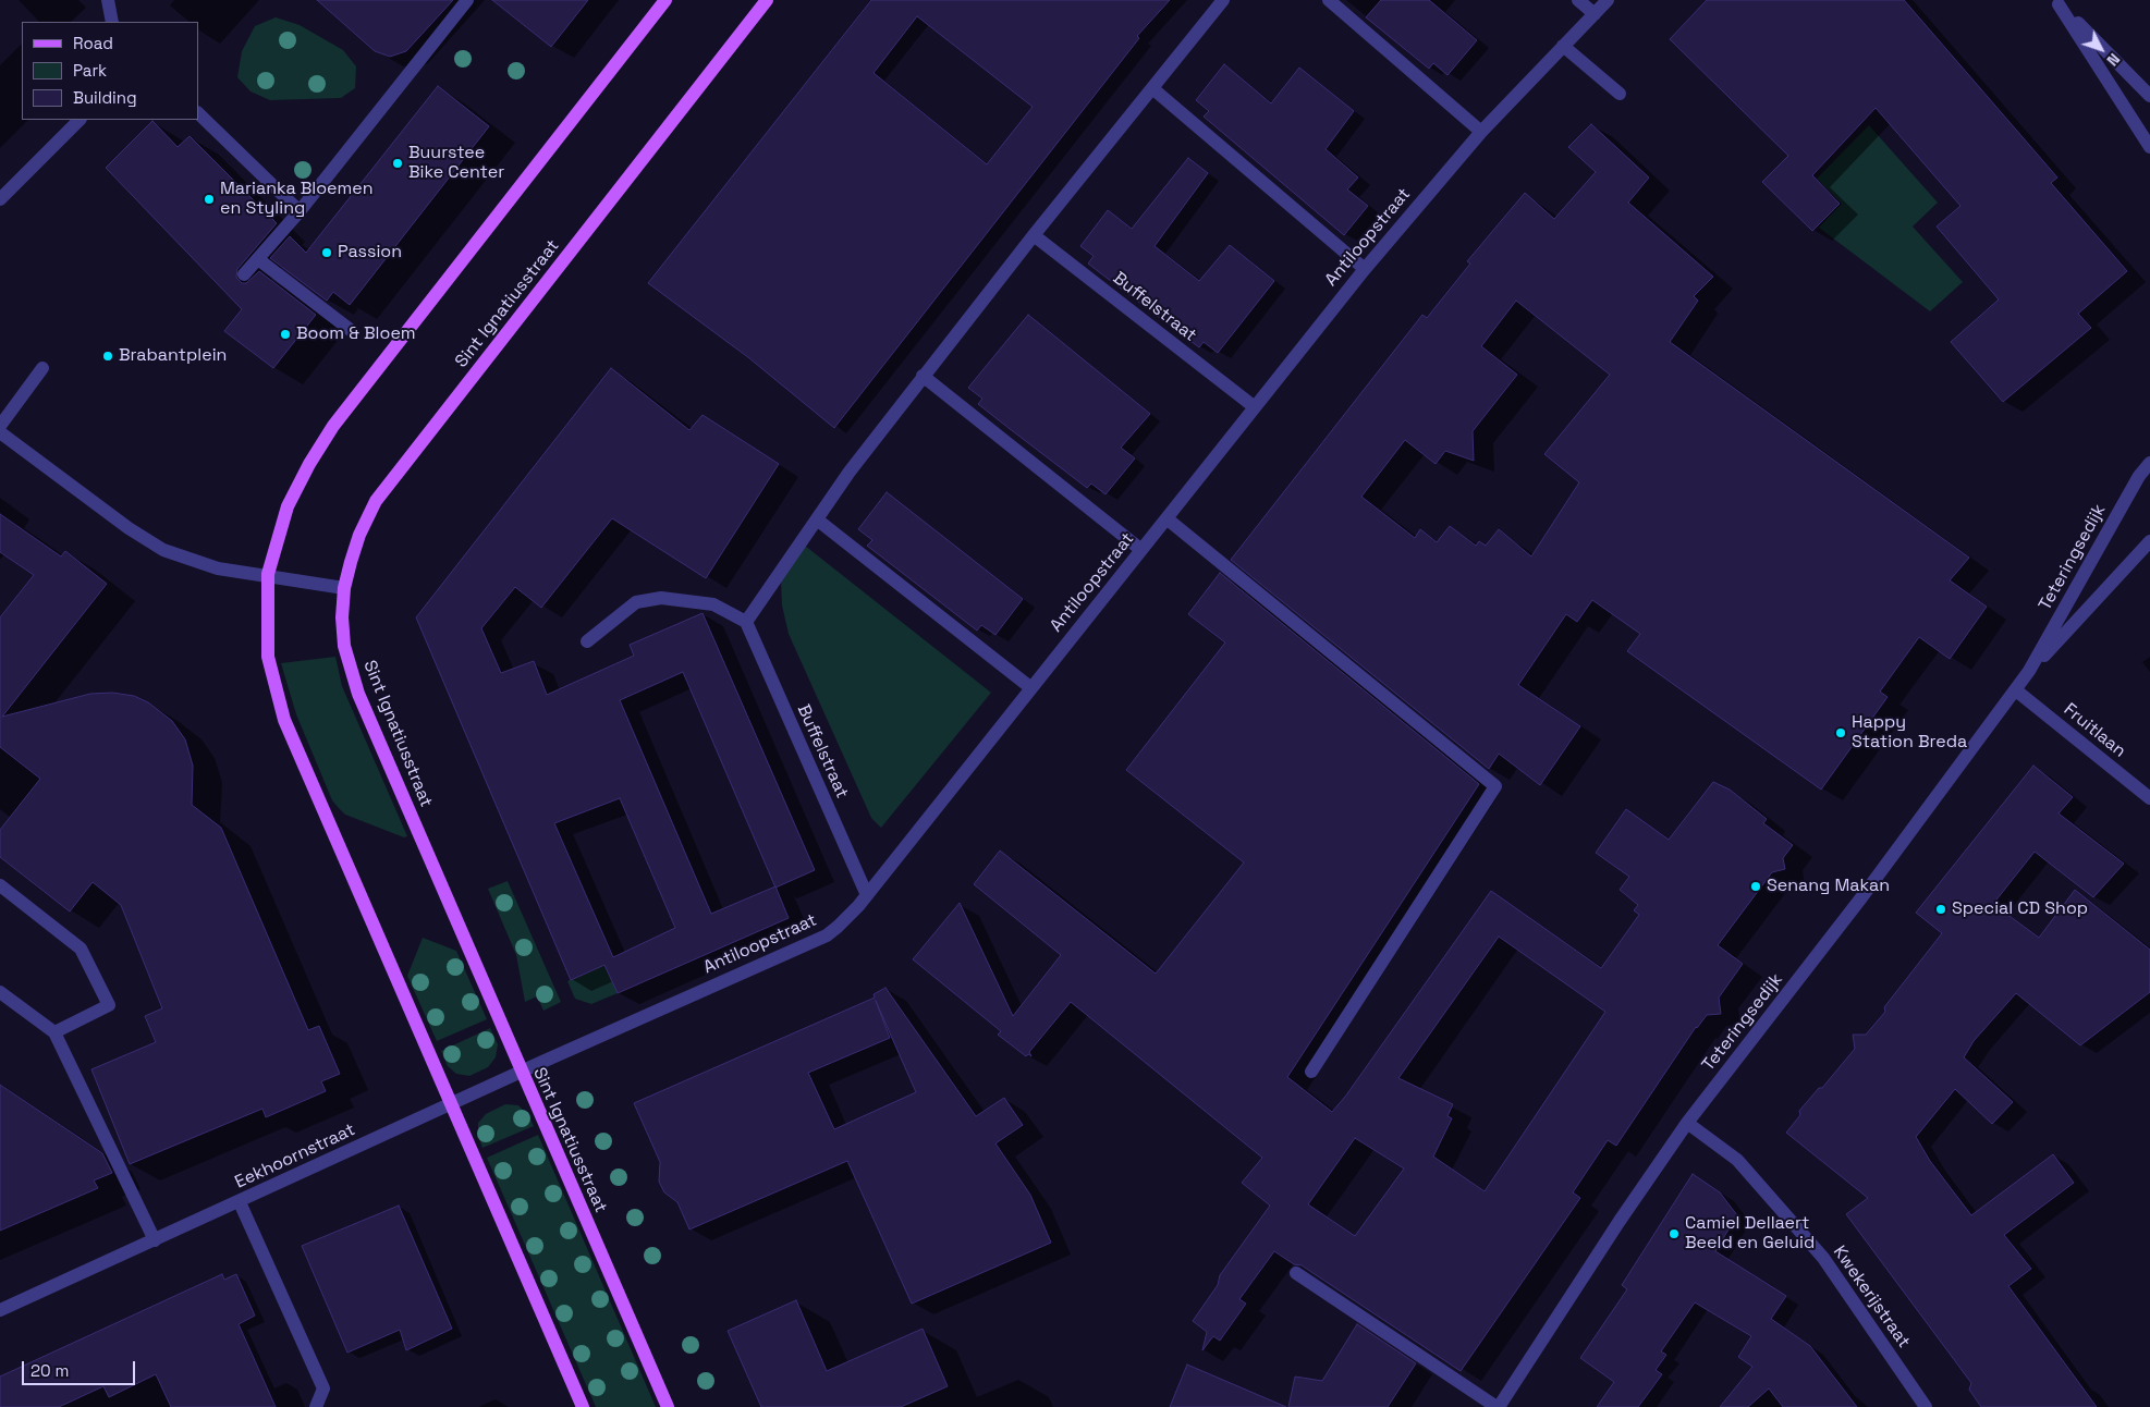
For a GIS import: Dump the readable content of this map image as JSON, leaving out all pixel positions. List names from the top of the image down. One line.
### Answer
{"streets":{"main road":["Sint Ignatiusstraat"],"street":["Antiloopstraat","Buffelstraat","Teteringsedijk","Fruitlaan","Eekhoornstraat","Kwekerijstraat"]},"crossings":[["Antiloopstraat","Sint Ignatiusstraat"],["Antiloopstraat","Buffelstraat"],["Antiloopstraat","Eekhoornstraat"],["Teteringsedijk","Fruitlaan"],["Teteringsedijk","Kwekerijstraat"]],"places":["Buurstee Bike Center","Marianka Bloemen en Styling","Passion","Boom & Bloem","Brabantplein","Happy Station Breda","Senang Makan","Special CD Shop","Camiel Dellaert Beeld en Geluid"],"legend":["Road","Park","Building"],"scale_bar":"20 m","north":"bottom right"}
